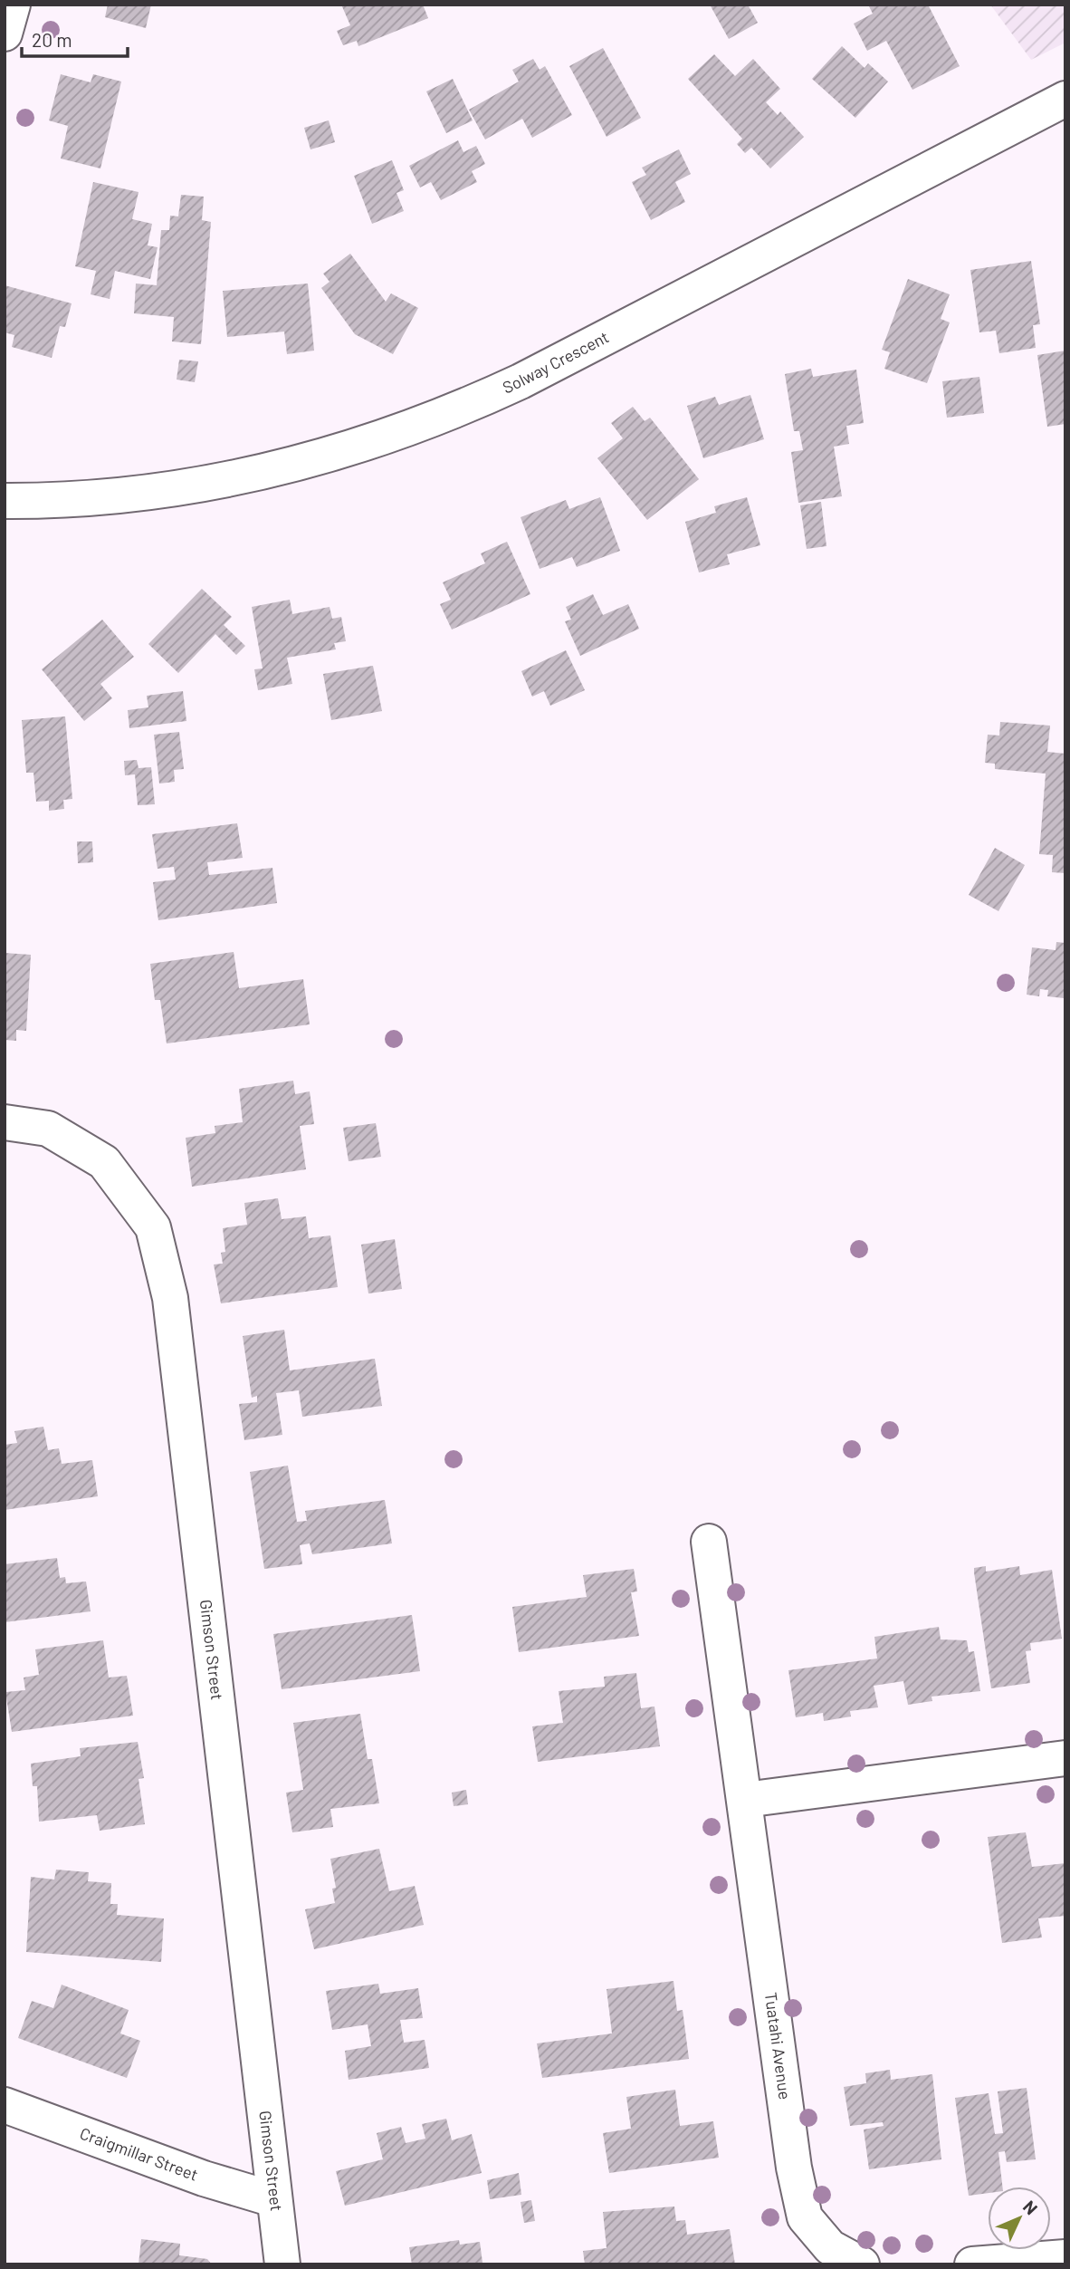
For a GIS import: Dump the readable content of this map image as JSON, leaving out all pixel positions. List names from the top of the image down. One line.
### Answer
{"streets":{"street":["Solway Crescent","Gimson Street","Tuatahi Avenue","Craigmillar Street"]},"crossings":[["Gimson Street","Craigmillar Street"]],"scale_bar":"20 m","north":"top right"}
